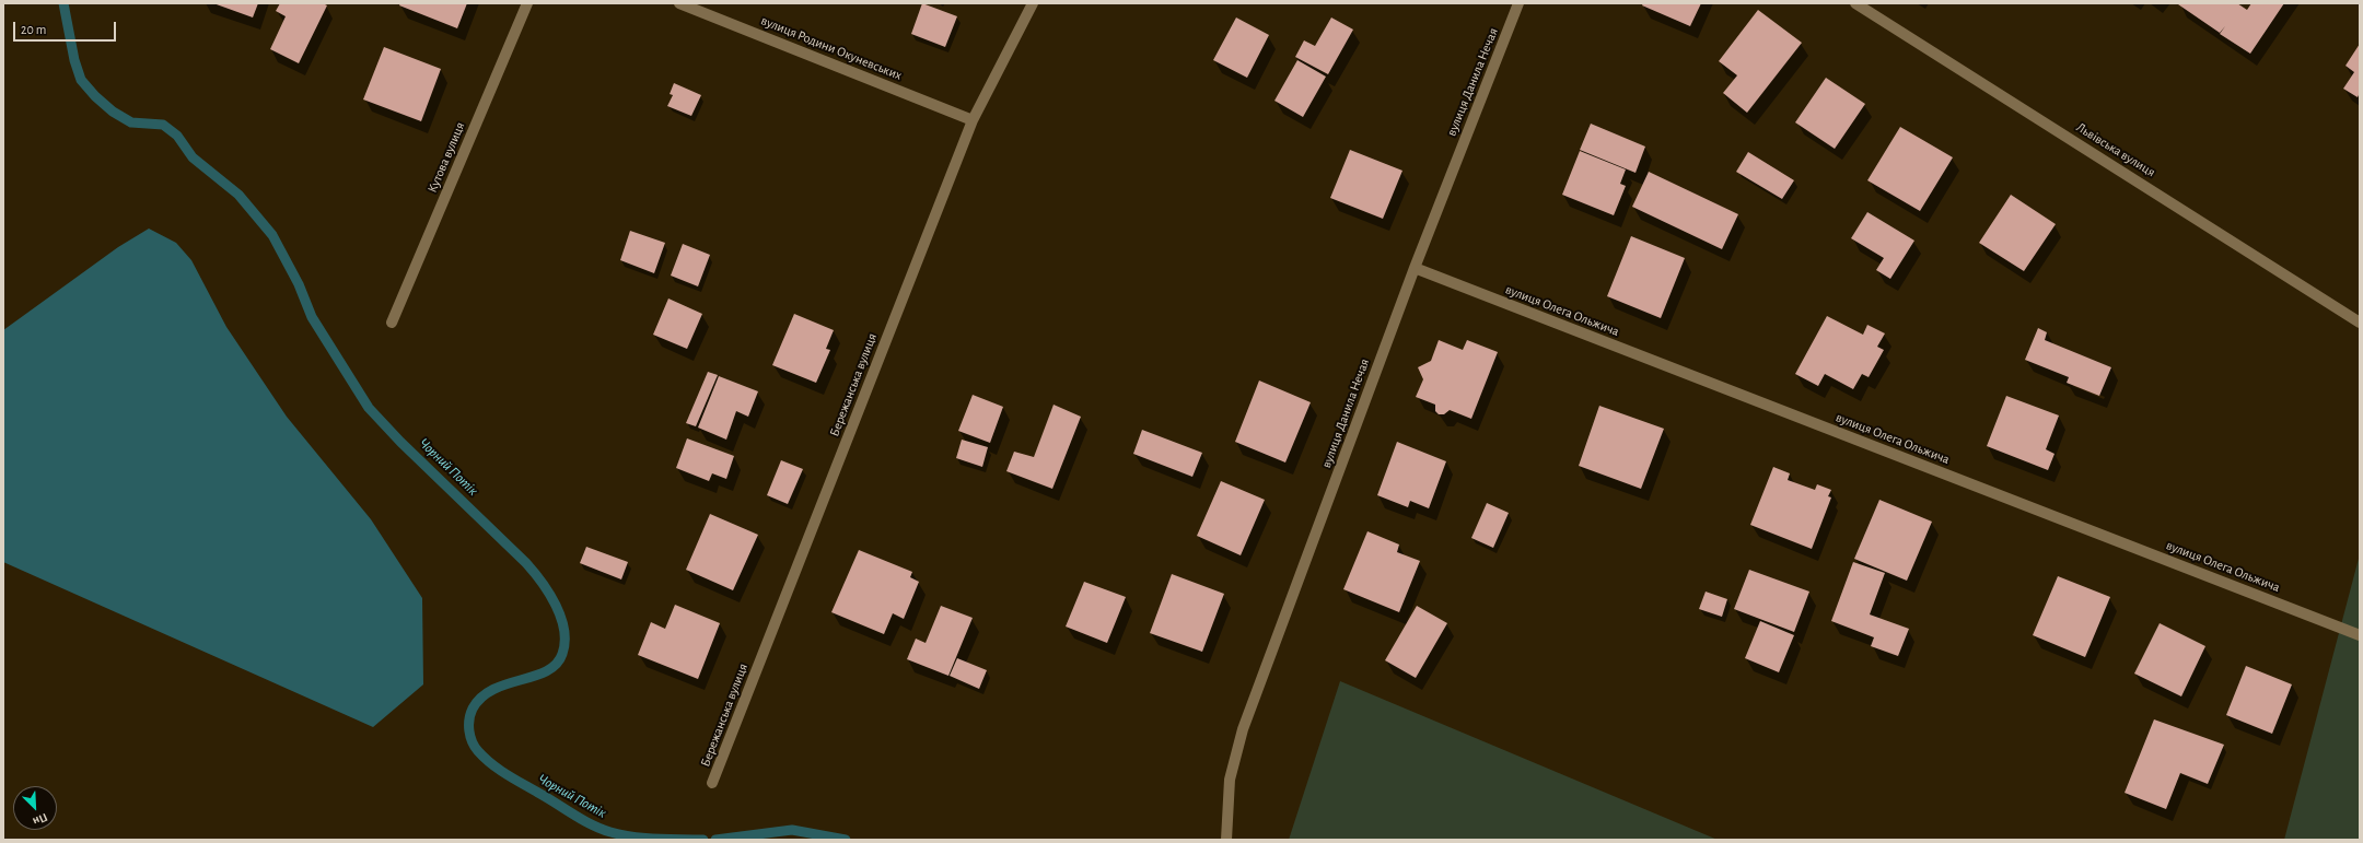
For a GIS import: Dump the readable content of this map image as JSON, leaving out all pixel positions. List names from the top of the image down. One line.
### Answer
{"streets":{"street":["вулиця Родини Окуневських","вулиця Данила Нечая","Львівська вулиця","Кутова вулиця","вулиця Олега Ольжича","Бережанська вулиця"]},"crossings":[["вулиця Родини Окуневських","Бережанська вулиця"],["вулиця Данила Нечая","вулиця Олега Ольжича"]],"water":["Чорний Потік"],"scale_bar":"20 m","north":"bottom right"}
